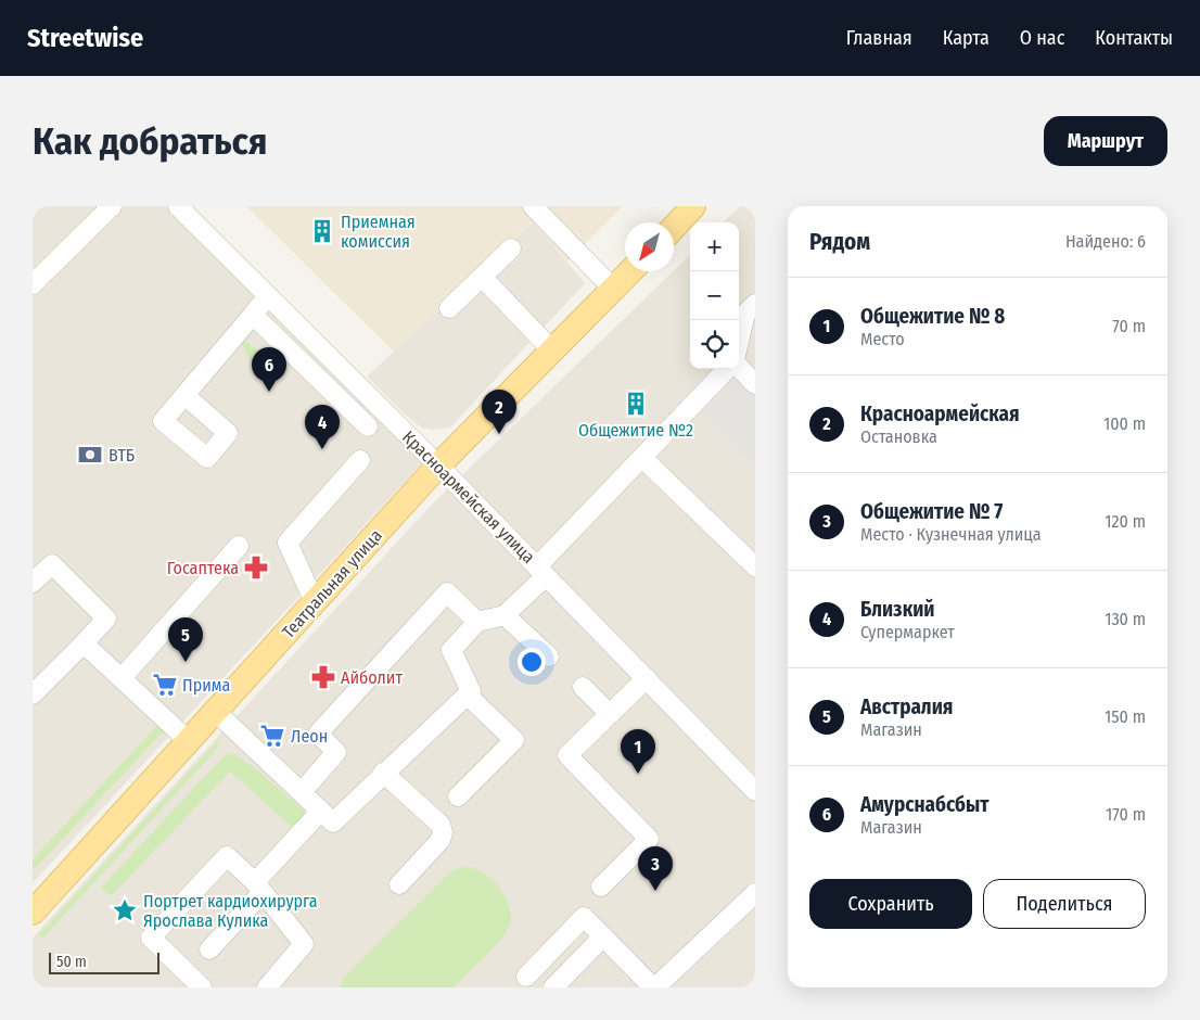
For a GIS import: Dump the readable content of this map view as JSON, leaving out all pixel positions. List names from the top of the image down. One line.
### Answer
{"streets":{"main road":["Театральная улица"],"street":["Красноармейская улица"]},"crossings":[["Красноармейская улица","Театральная улица"]],"places":{"building":["Приемная комиссия","Общежитие №2"],"bank":["ВТБ"],"pharmacy":["Госаптека","Айболит"],"supermarket":["Прима","Леон"],"place":["Портрет кардиохирурга Ярослава Кулика"]},"scale_bar":"50 m","north":"bottom left","page":{"header":"Streetwise","nav":["Главная","Карта","О нас","Контакты"],"buttons":["Маршрут",["Сохранить","Поделиться"]],"title":"Как добраться","heading":["Рядом","Найдено: 6"],"map_buttons":["+","−"],"list":[{"mark":"1","name":"Общежитие № 8","note":"Место","value":"70 m"},{"mark":"2","name":"Красноармейская","note":"Остановка","value":"100 m"},{"mark":"3","name":"Общежитие № 7","note":"Место · Кузнечная улица","value":"120 m"},{"mark":"4","name":"Близкий","note":"Супермаркет","value":"130 m"},{"mark":"5","name":"Австралия","note":"Магазин","value":"150 m"},{"mark":"6","name":"Амурснабсбыт","note":"Магазин","value":"170 m"}],"pins":["6","2","4","5","1","3"],"scale":"50 m"}}
